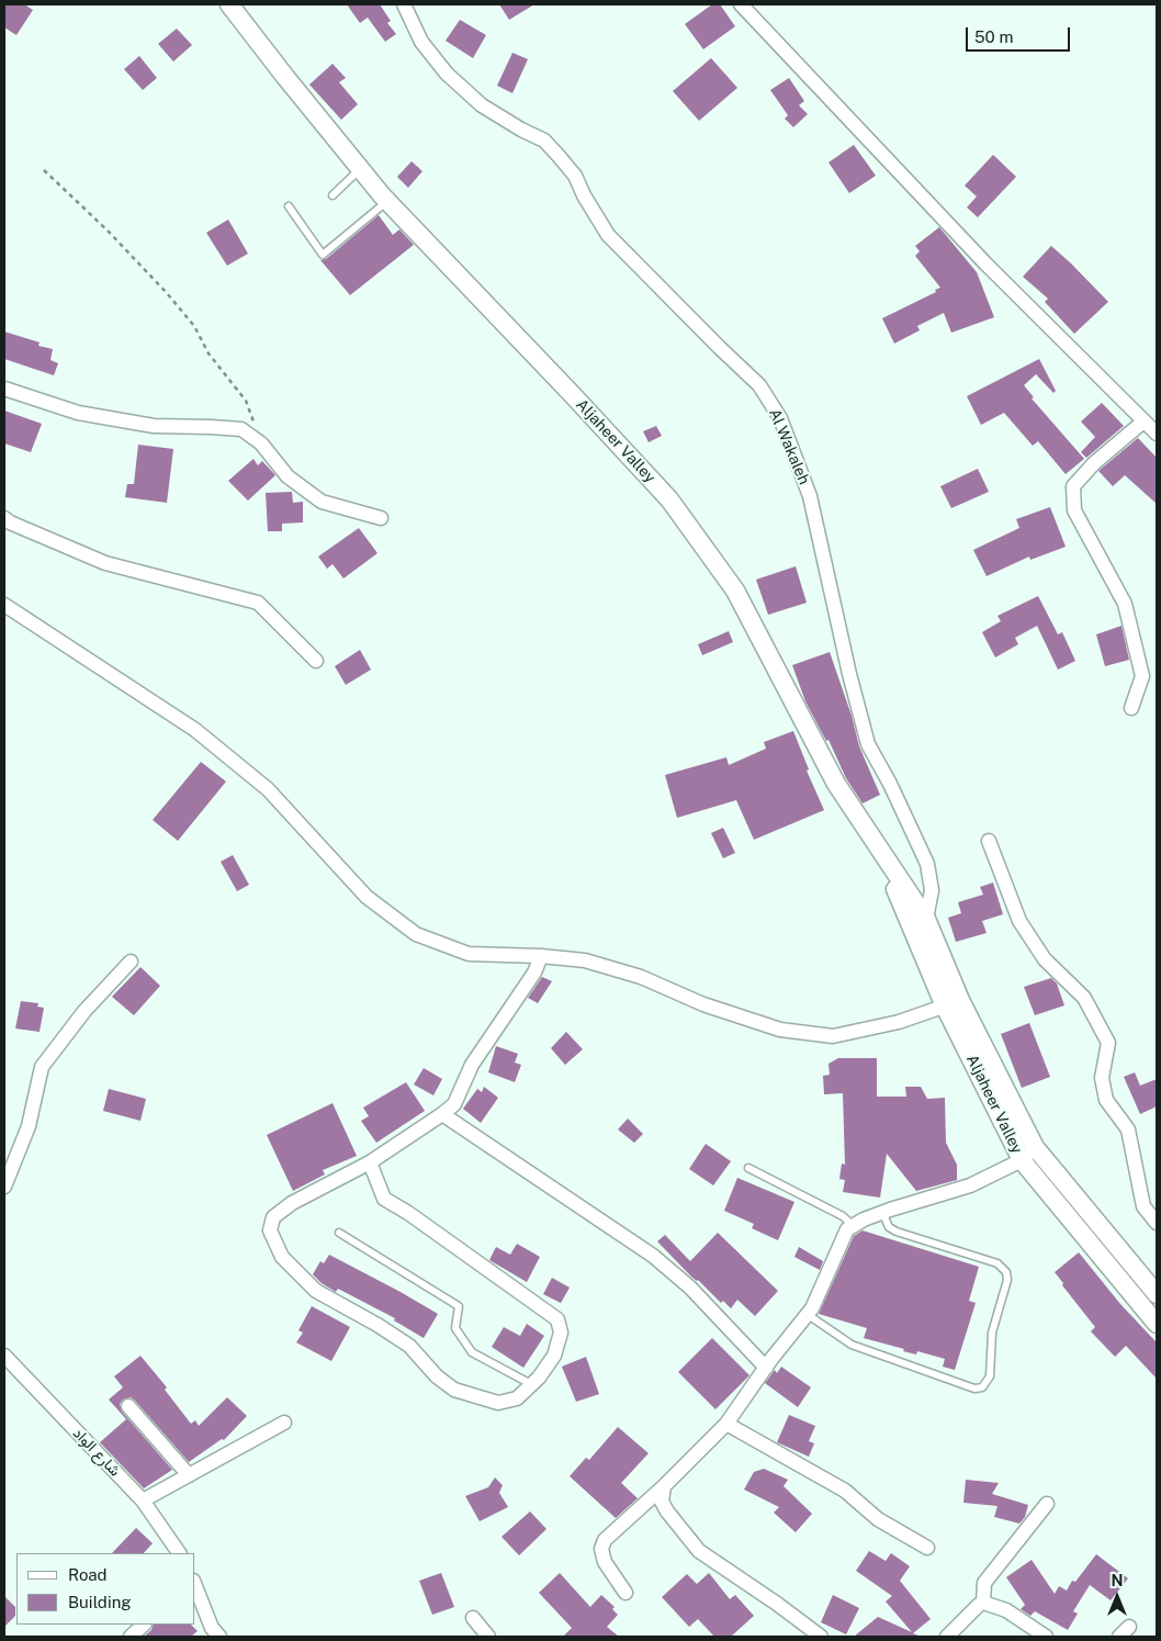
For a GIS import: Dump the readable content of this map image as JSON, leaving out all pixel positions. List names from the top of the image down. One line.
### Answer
{"streets":{"street":["Aljaheer Valley","Al Wakaleh","شارع الواد"]},"crossings":[["Aljaheer Valley","Al Wakaleh"]],"legend":["Road","Building"],"scale_bar":"50 m","north":"top"}
